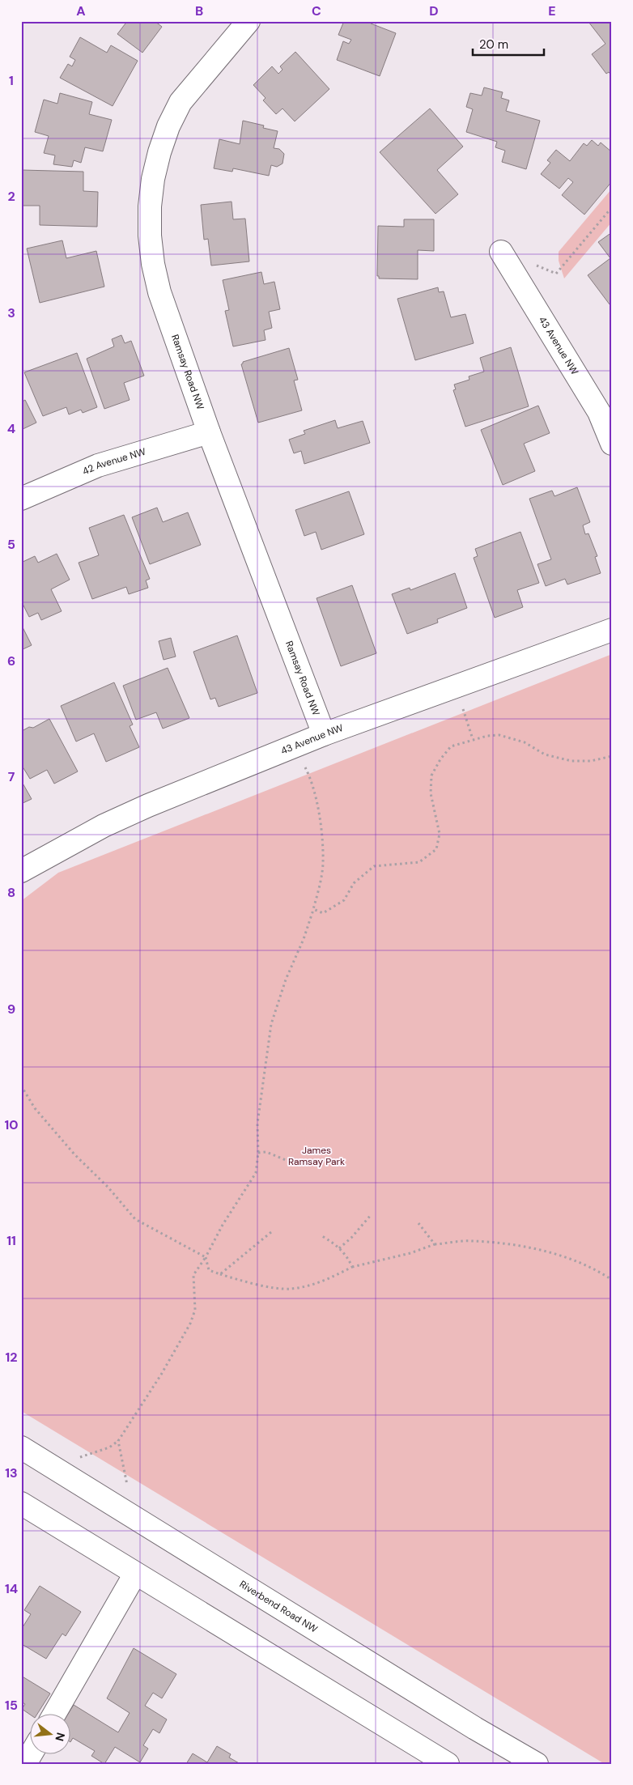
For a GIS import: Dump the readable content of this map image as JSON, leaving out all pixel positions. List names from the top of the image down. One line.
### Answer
{"streets":{"street":["43 Avenue NW","Ramsay Road NW","42 Avenue NW","Riverbend Road NW"]},"crossings":[["43 Avenue NW","Ramsay Road NW"],["Ramsay Road NW","42 Avenue NW"]],"parks":["James Ramsay Park"],"scale_bar":"20 m","north":"right","grid":{"columns":["A","B","C","D","E"],"rows":["1","2","3","4","5","6","7","8","9","10","11","12","13","14","15"]}}
